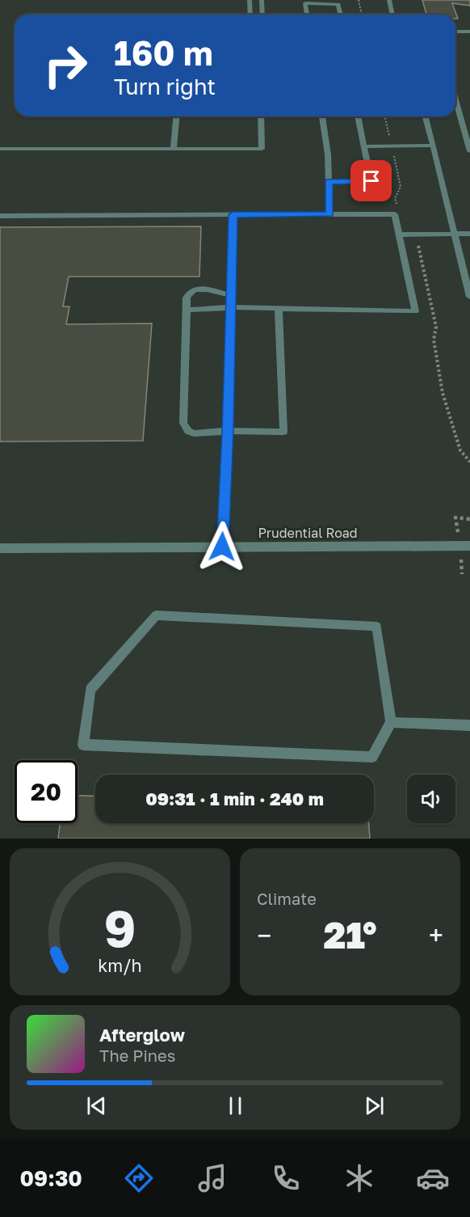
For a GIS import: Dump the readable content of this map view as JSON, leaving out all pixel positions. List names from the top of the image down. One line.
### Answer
{"streets":{"street":["Prudential Road"]},"page":{"turn":["160 m","Turn right"],"limit":"20","trip":"09:31 · 1 min · 240 m","tile":"Climate","heat":["−","21°","+"],"song":["Afterglow","The Pines"],"tabs":"09:30","gauge":["9","km/h"]}}
